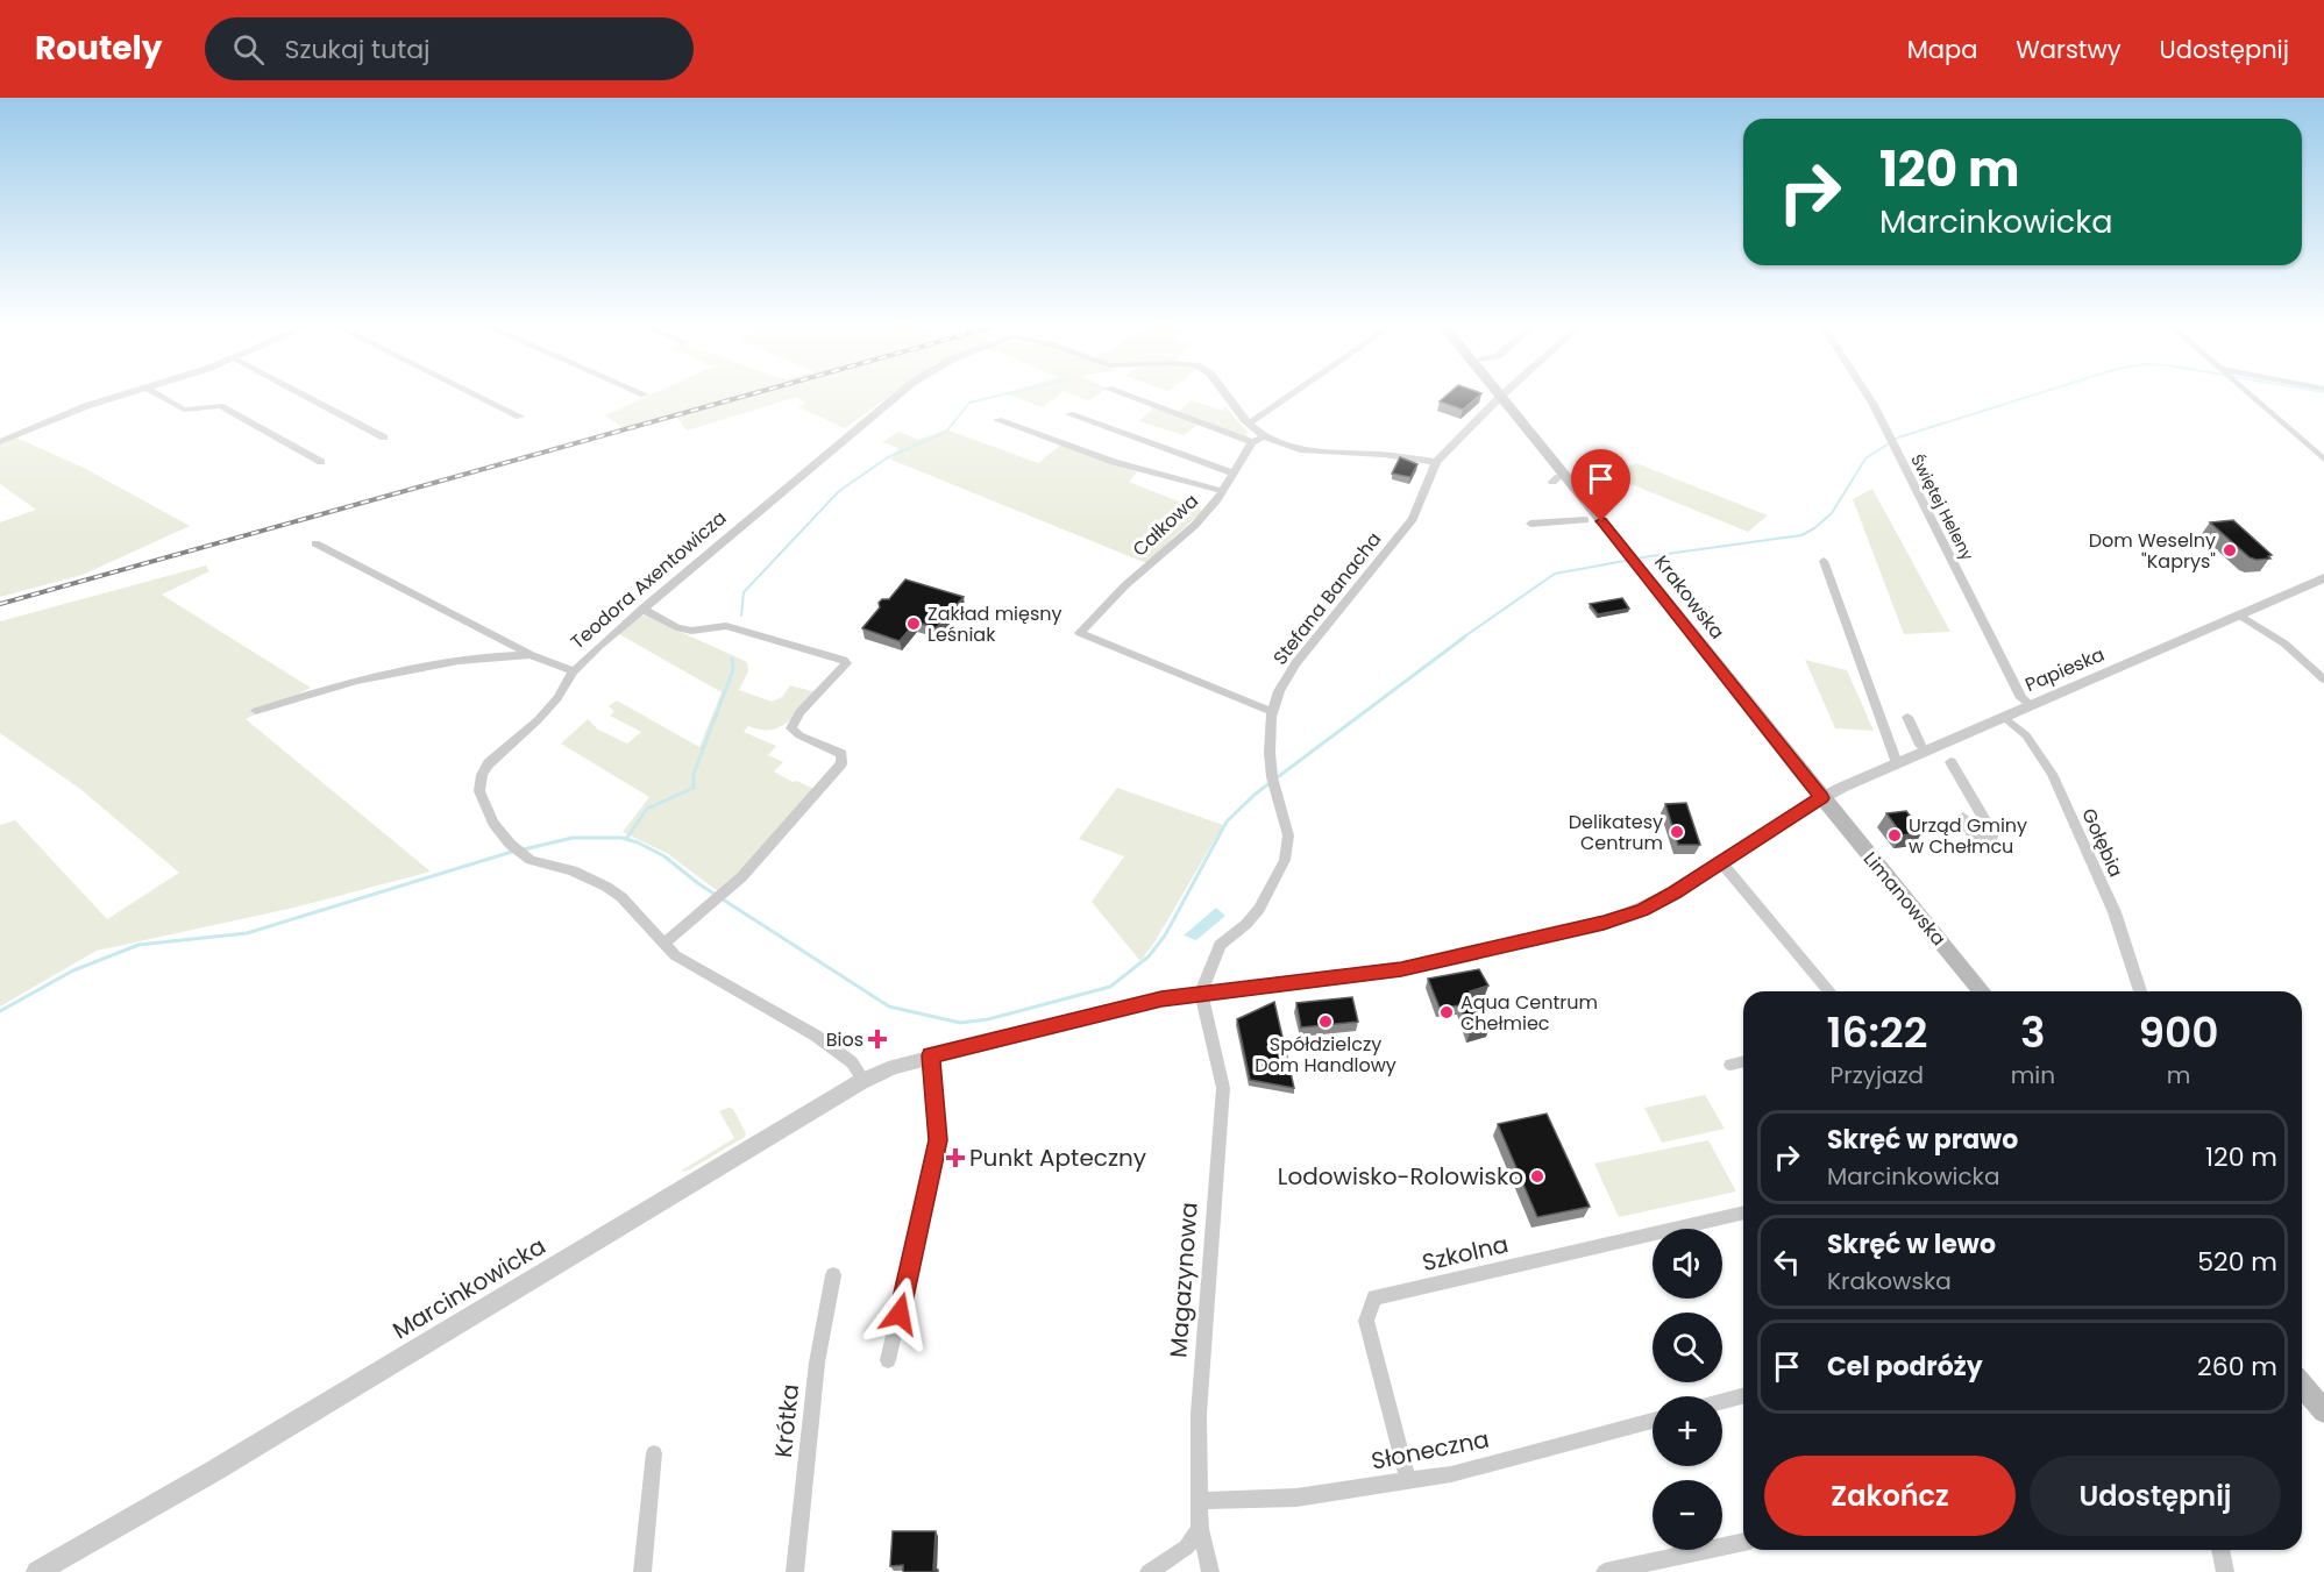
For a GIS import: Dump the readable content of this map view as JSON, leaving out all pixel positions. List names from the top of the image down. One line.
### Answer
{"streets":{"main road":["Krakowska","Limanowska"],"street":["Świętej Heleny","Całkowa","Teodora Axentowicza","Stefana Banacha","Papieska","Gołębia","Szkolna","Magazynowa","Marcinkowicka","Krótka","Słoneczna"]},"crossings":[["Świętej Heleny","Papieska"],["Całkowa","Stefana Banacha"],["Teodora Axentowicza","Marcinkowicka"],["Krakowska","Stefana Banacha"],["Krakowska","Papieska"],["Krakowska","Limanowska"],["Krakowska","Marcinkowicka"],["Stefana Banacha","Magazynowa"],["Stefana Banacha","Marcinkowicka"],["Papieska","Gołębia"],["Papieska","Limanowska"],["Papieska","Marcinkowicka"],["Limanowska","Marcinkowicka"],["Szkolna","Słoneczna"],["Magazynowa","Marcinkowicka"],["Magazynowa","Słoneczna"]],"places":{"other":["Dom Weselny \"Kaprys\"","Zakład mięsny Leśniak","Delikatesy Centrum","Urząd Gminy w Chełmcu","Aqua Centrum Chełmiec","Spółdzielczy Dom Handlowy","Lodowisko-Rolowisko"],"health":["Bios","Punkt Apteczny"]},"page":{"header":"Routely","search":"Szukaj tutaj","nav":["Mapa","Warstwy","Udostępnij"],"turn":["120 m","Marcinkowicka"],"eta":["16:22","Przyjazd","3","min","900","m"],"list":[{"name":"Skręć w prawo","note":"Marcinkowicka","value":"120 m"},{"name":"Skręć w lewo","note":"Krakowska","value":"520 m"},{"name":"Cel podróży","value":"260 m"}],"map_buttons":["+","−"],"buttons":["Zakończ","Udostępnij"]}}
